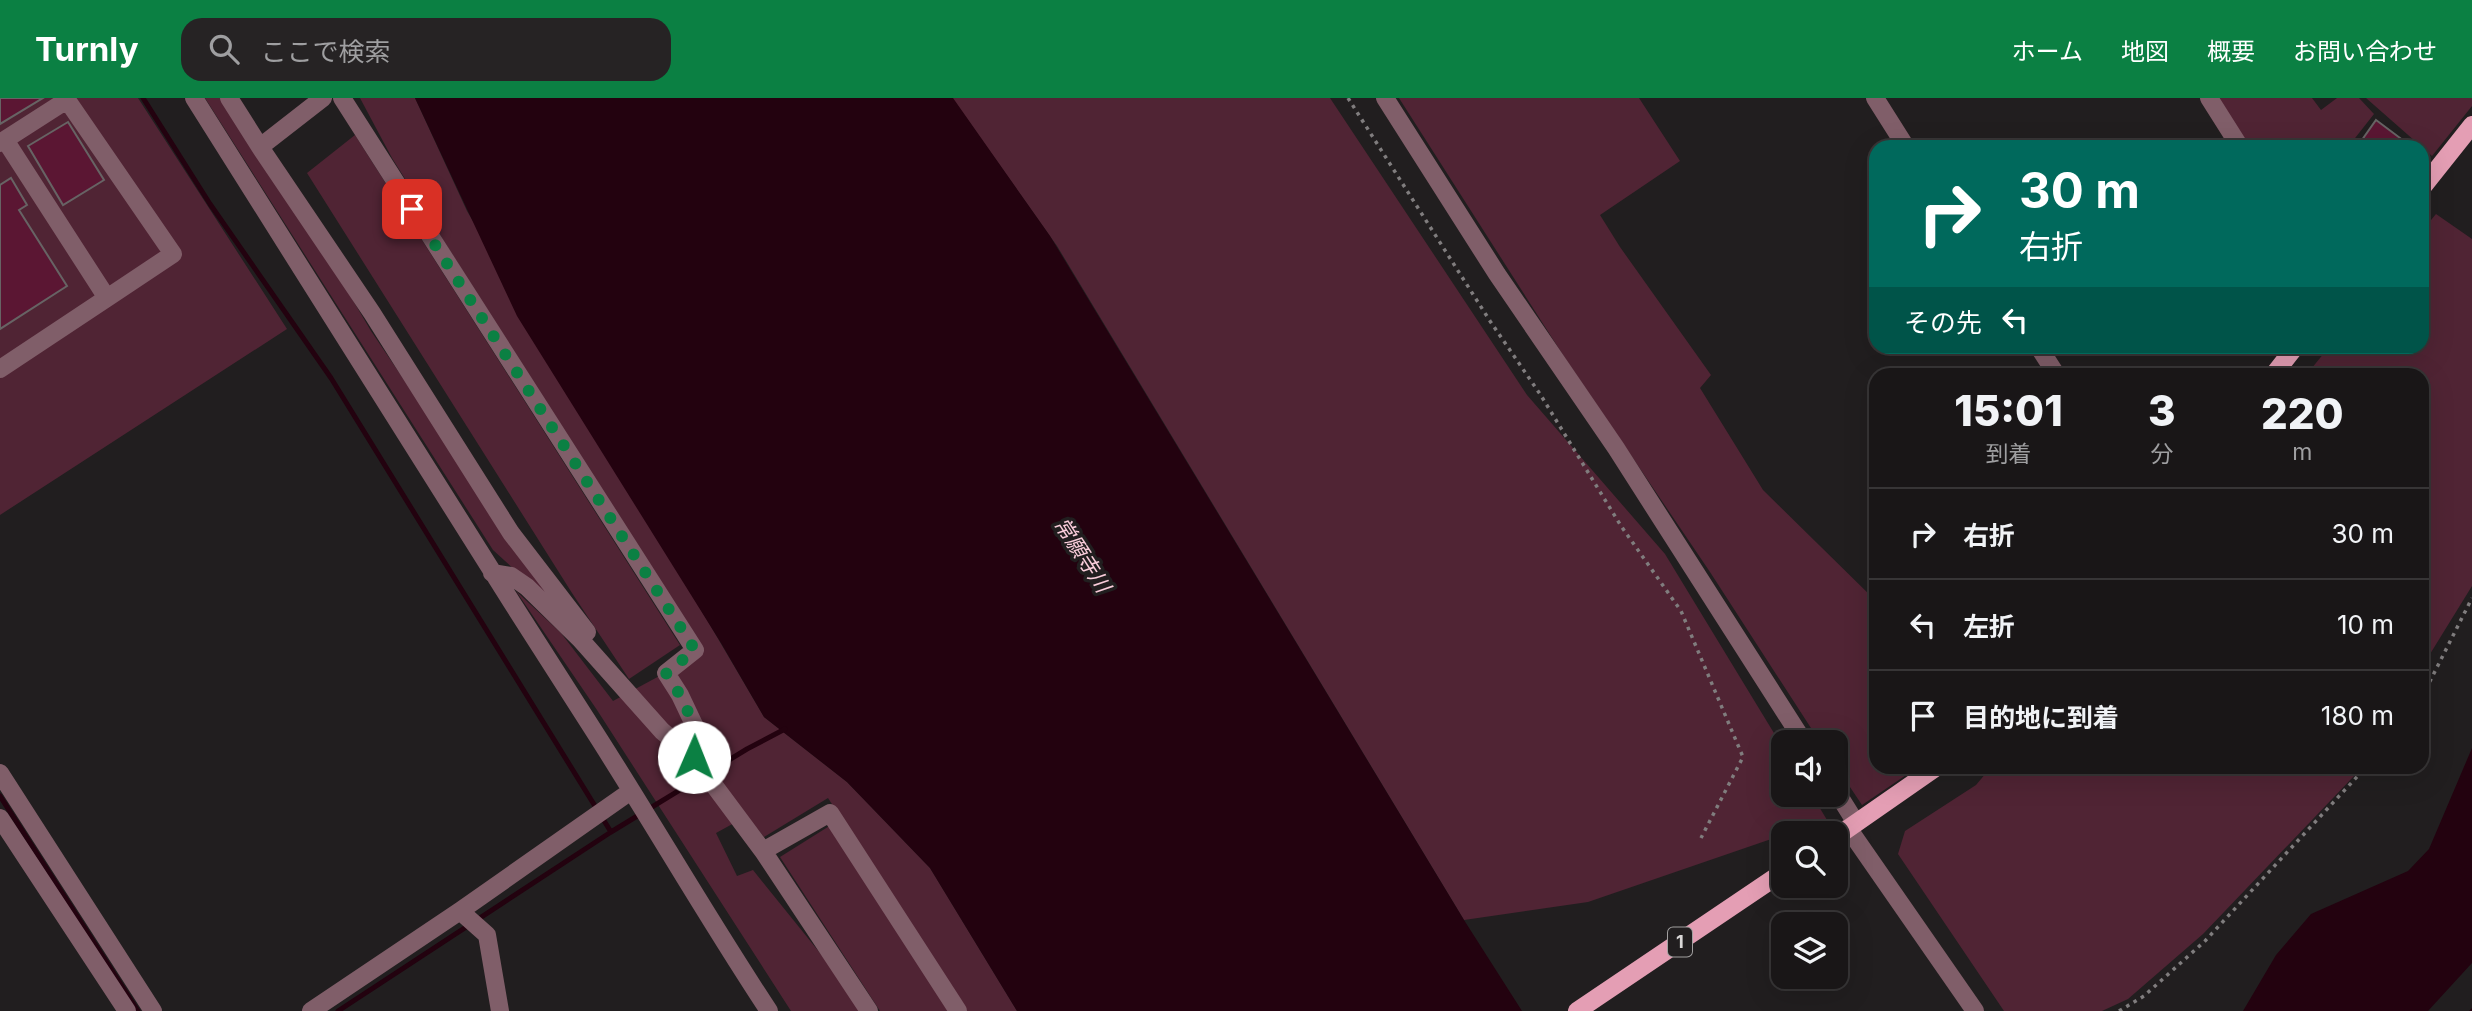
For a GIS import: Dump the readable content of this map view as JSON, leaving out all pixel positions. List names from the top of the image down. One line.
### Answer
{"streets":{"main road":["1"]},"water":["常願寺川"],"page":{"header":"Turnly","search":"ここで検索","nav":["ホーム","地図","概要","お問い合わせ"],"turn":["30 m","右折"],"then":"その先","eta":["15:01","到着","3","分","220","m"],"list":[{"name":"右折","value":"30 m"},{"name":"左折","value":"10 m"},{"name":"目的地に到着","value":"180 m"}]}}
